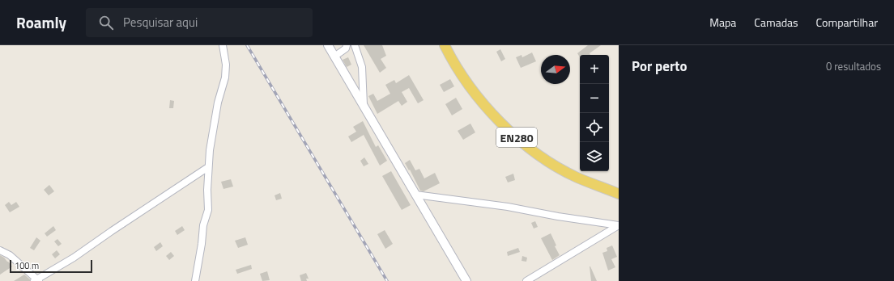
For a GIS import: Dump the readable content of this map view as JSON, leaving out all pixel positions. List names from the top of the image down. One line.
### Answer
{"streets":{"main road":["EN280"]},"scale_bar":"100 m","north":"right","page":{"header":"Roamly","search":"Pesquisar aqui","nav":["Mapa","Camadas","Compartilhar"],"heading":["Por perto","0 resultados"],"map_buttons":["+","−"],"scale":"100 m"}}
